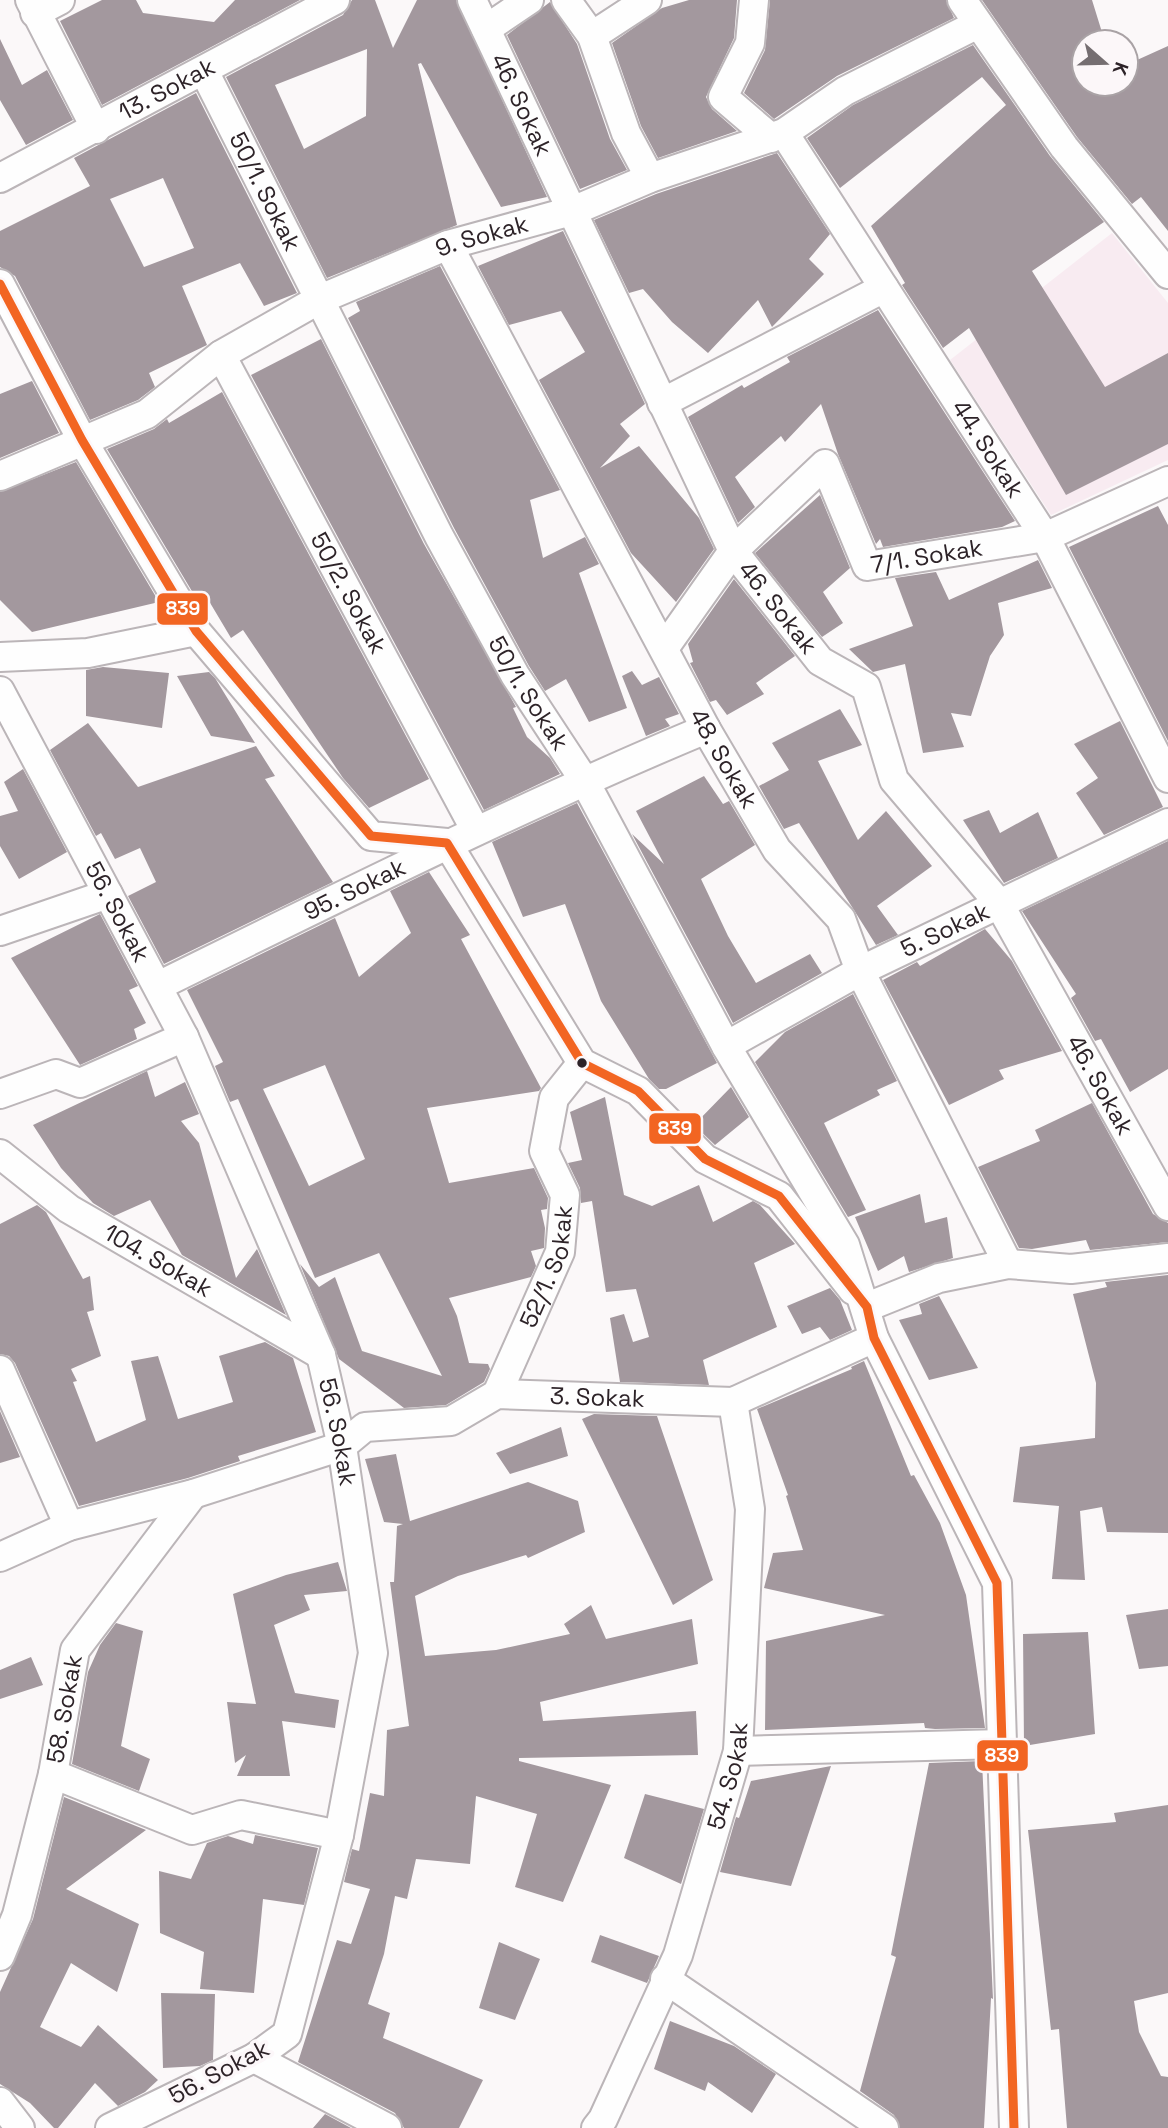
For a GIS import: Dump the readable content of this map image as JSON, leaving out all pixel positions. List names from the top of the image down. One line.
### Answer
{"streets":{"street":["13. Sokak","46. Sokak","50/1. Sokak","9. Sokak","44. Sokak","7/1. Sokak","50/2. Sokak","48. Sokak","95. Sokak","56. Sokak","5. Sokak","104. Sokak","52/1. Sokak","3. Sokak","58. Sokak","54. Sokak"]},"crossings":[["13. Sokak","50/1. Sokak"],["46. Sokak","9. Sokak"],["46. Sokak","7/1. Sokak"],["46. Sokak","5. Sokak"],["50/1. Sokak","9. Sokak"],["50/1. Sokak","95. Sokak"],["50/1. Sokak","5. Sokak"],["9. Sokak","44. Sokak"],["9. Sokak","50/2. Sokak"],["9. Sokak","48. Sokak"],["44. Sokak","7/1. Sokak"],["7/1. Sokak","48. Sokak"],["50/2. Sokak","95. Sokak"],["48. Sokak","95. Sokak"],["48. Sokak","5. Sokak"],["95. Sokak","56. Sokak"],["56. Sokak","104. Sokak"],["52/1. Sokak","3. Sokak"],["3. Sokak","54. Sokak"]],"lines":["transit line 839"],"north":"right"}
